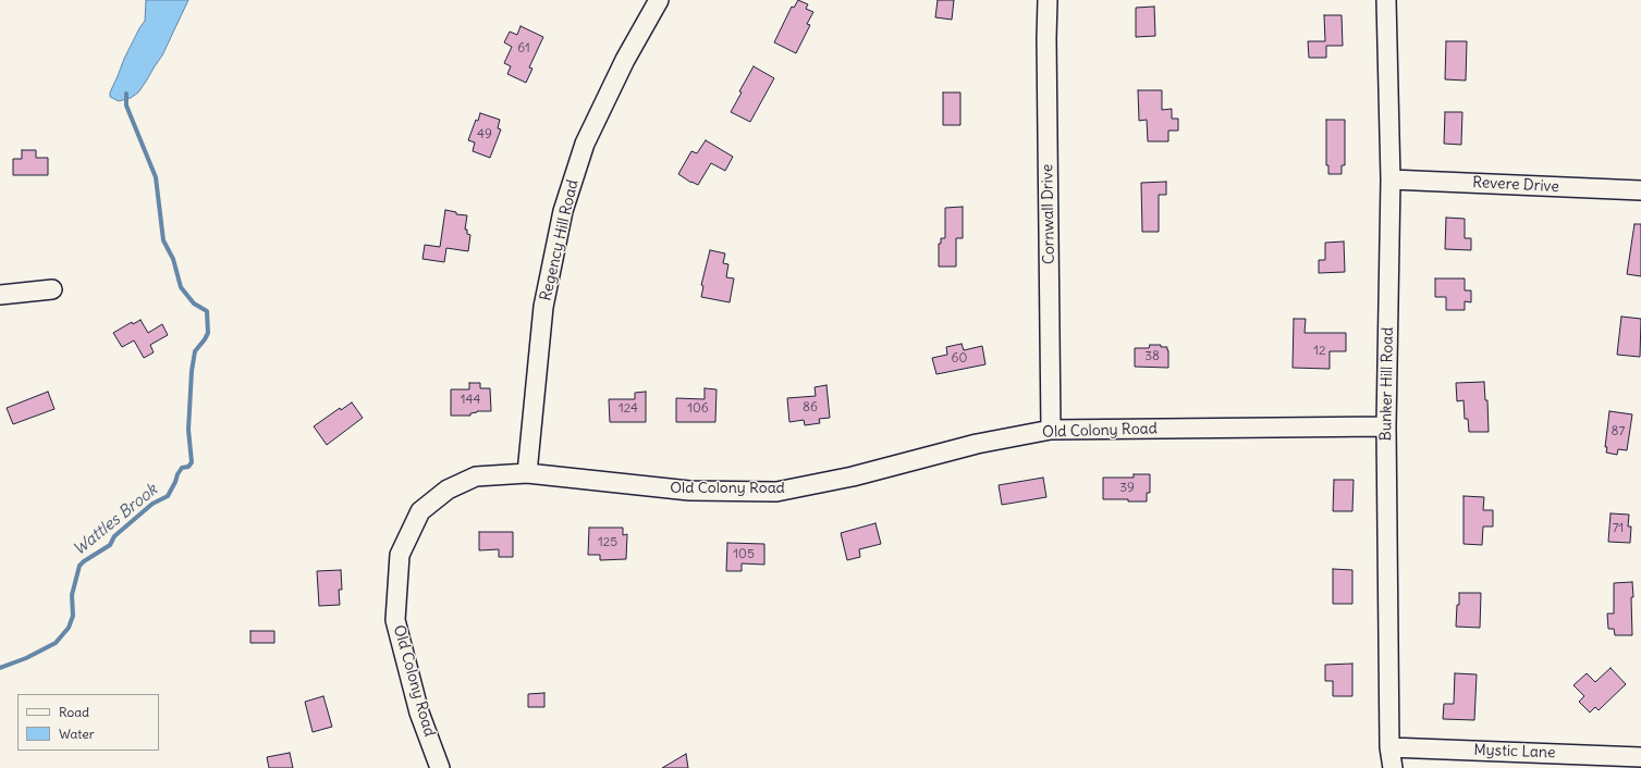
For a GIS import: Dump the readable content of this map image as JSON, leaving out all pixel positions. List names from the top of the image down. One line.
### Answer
{"streets":{"street":["Revere Drive","Cornwall Drive","Regency Hill Road","Bunker Hill Road","Old Colony Road","Mystic Lane"]},"crossings":[["Revere Drive","Bunker Hill Road"],["Cornwall Drive","Old Colony Road"],["Regency Hill Road","Old Colony Road"],["Bunker Hill Road","Old Colony Road"],["Bunker Hill Road","Mystic Lane"]],"water":["Wattles Brook"],"house_numbers":["61","49","12","38","60","144","86","124","106","87","39","71","125","105"],"legend":["Road","Water"]}
